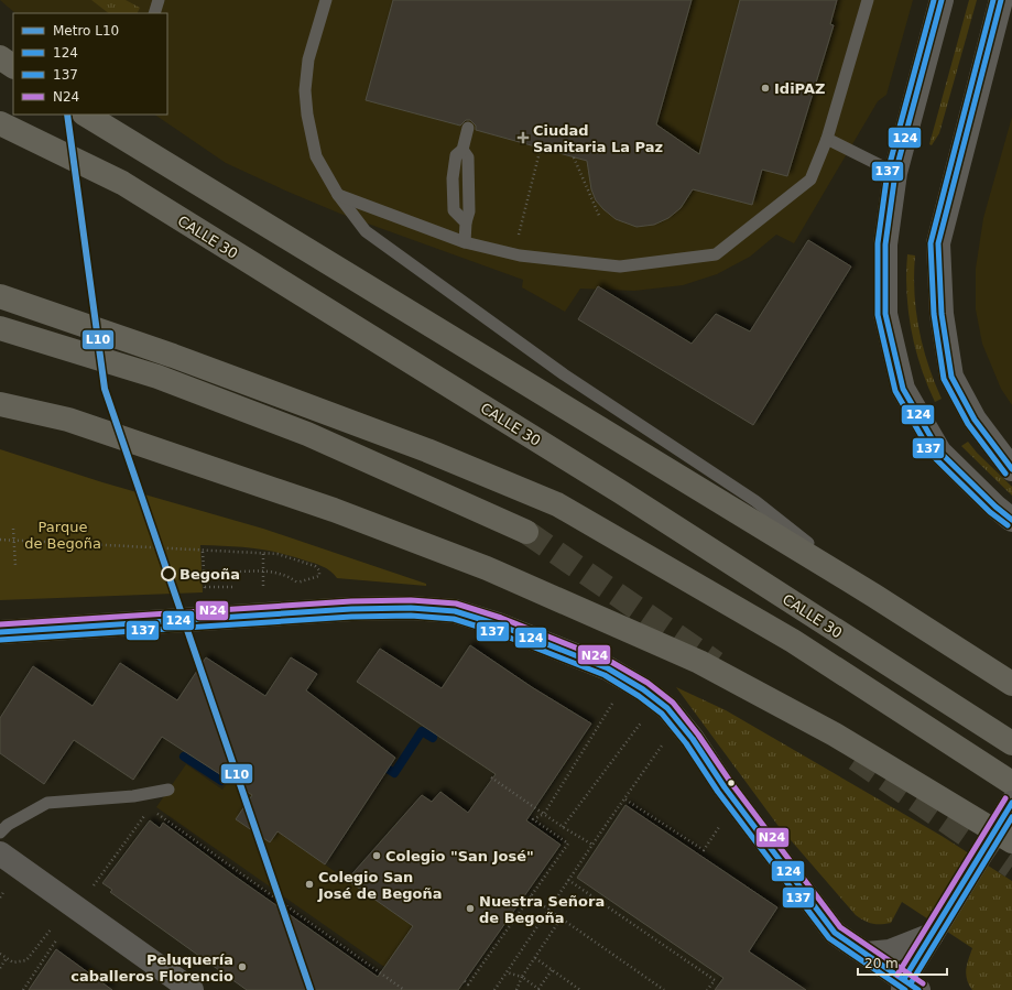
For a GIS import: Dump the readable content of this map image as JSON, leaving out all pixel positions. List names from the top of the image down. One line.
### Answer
{"streets":{"highway":["CALLE 30"]},"parks":["Parque de Begoña"],"places":{"other":["IdiPAZ","Begoña","Colegio \"San José\"","Colegio San José de Begoña","Nuestra Señora de Begoña","Peluquería caballeros Florencio"],"health":["Ciudad Sanitaria La Paz"]},"lines":["transit line 124","transit line 137","metro line L10","transit line N24"],"legend":["Metro L10","124","137","N24"],"scale_bar":"20 m"}
